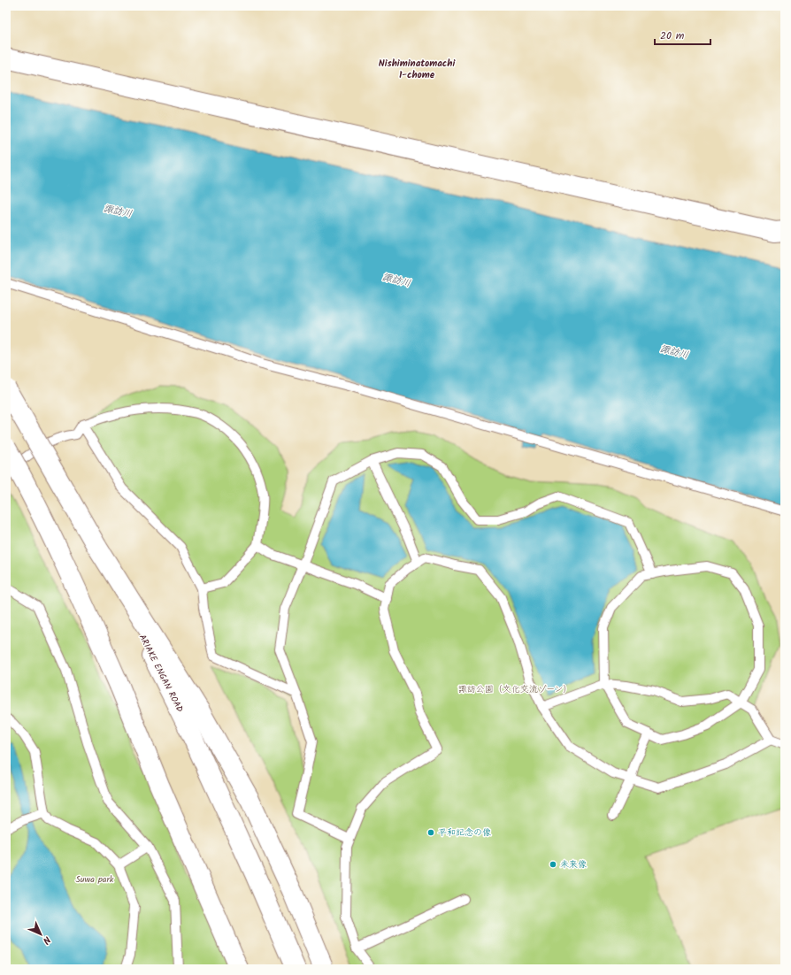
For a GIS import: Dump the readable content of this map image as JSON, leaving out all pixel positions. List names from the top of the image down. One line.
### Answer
{"streets":{"main road":["ARIAKE ENGAN ROAD"]},"districts":["Nishiminatomachi 1-chome"],"water":["諏訪川"],"parks":["諏訪公園（文化交流ゾーン）","Suwa park"],"places":["平和記念の像","未来像"],"scale_bar":"20 m","north":"bottom right"}
